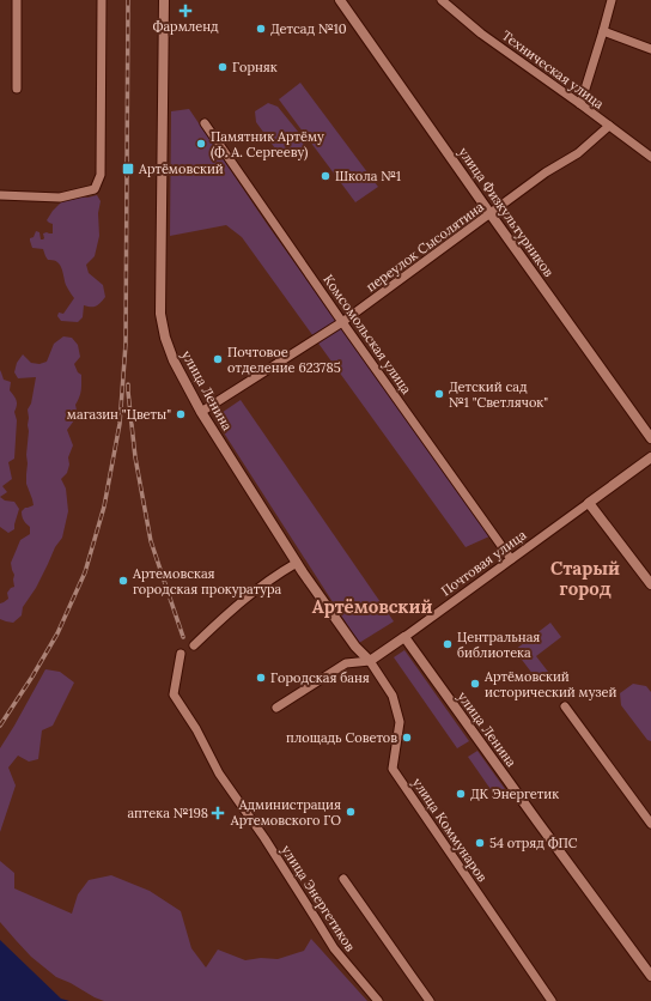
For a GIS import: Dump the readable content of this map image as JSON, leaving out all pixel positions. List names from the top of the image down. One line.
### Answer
{"streets":{"street":["Техническая улица","улица Физкультурников","переулок Сысолятина","Комсомольская улица","улица Ленина","Почтовая улица","улица Коммунаров","улица Энергетиков"]},"crossings":[["Техническая улица","переулок Сысолятина"],["улица Физкультурников","переулок Сысолятина"],["переулок Сысолятина","Комсомольская улица"],["переулок Сысолятина","улица Ленина"],["Комсомольская улица","Почтовая улица"],["улица Ленина","Почтовая улица"],["улица Ленина","улица Коммунаров"],["Почтовая улица","улица Коммунаров"]],"districts":["Старый город","Артёмовский"],"places":{"health":["Фармленд","аптека №198"],"other":["Детсад №10","Горняк","Памятник Артёму (Ф. А. Сергееву)","Школа №1","Почтовое отделение 623785","Детский сад №1 \"Светлячок\"","магазин \"Цветы\"","Артемовская городская прокуратура","Центральная библиотека","Городская баня","Артёмовский исторический музей","площадь Советов","ДК Энергетик","Администрация Артемовского ГО","54 отряд ФПС"],"transit":["Артёмовский"]}}
